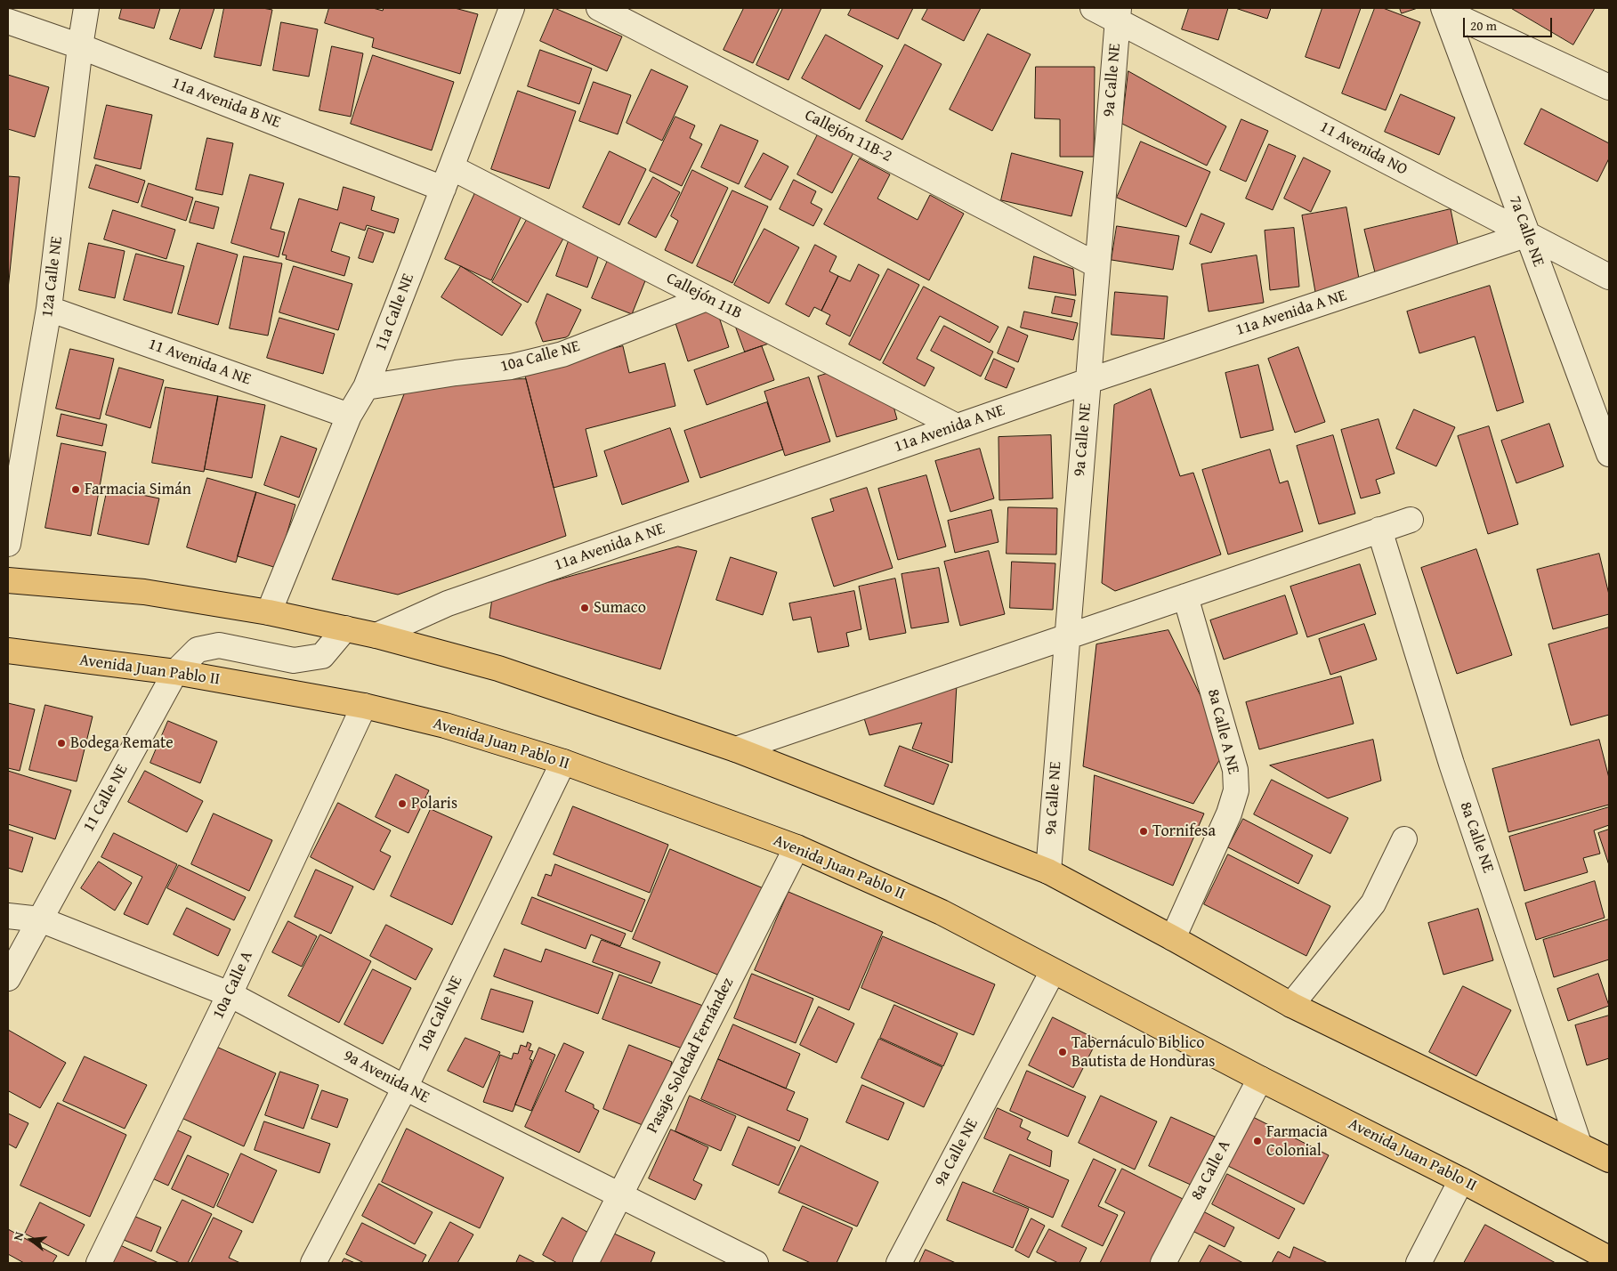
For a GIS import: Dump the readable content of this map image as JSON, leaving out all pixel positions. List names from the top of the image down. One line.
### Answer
{"streets":{"highway":["Avenida Juan Pablo II"],"street":["9a Calle NE","11a Avenida B NE","Callejón 11B-2","11 Avenida NO","7a Calle NE","12a Calle NE","Callejón 11B","11a Calle NE","11a Avenida A NE","10a Calle NE","11 Avenida A NE","8a Calle A NE","11 Calle NE","8a Calle NE","10a Calle A","Pasaje Soledad Fernández","9a Avenida NE","8a Calle A"]},"crossings":[["9a Calle NE","Callejón 11B-2"],["9a Calle NE","11 Avenida NO"],["9a Calle NE","11a Avenida A NE"],["9a Calle NE","Avenida Juan Pablo II"],["11a Avenida B NE","12a Calle NE"],["11a Avenida B NE","Callejón 11B"],["11a Avenida B NE","11a Calle NE"],["11 Avenida NO","7a Calle NE"],["11 Avenida NO","11a Avenida A NE"],["7a Calle NE","11a Avenida A NE"],["12a Calle NE","11 Avenida A NE"],["Callejón 11B","11a Calle NE"],["Callejón 11B","11a Avenida A NE"],["Callejón 11B","10a Calle NE"],["11a Calle NE","10a Calle NE"],["11a Calle NE","11 Avenida A NE"],["10a Calle NE","Avenida Juan Pablo II"],["10a Calle NE","9a Avenida NE"],["Avenida Juan Pablo II","11 Calle NE"],["Avenida Juan Pablo II","10a Calle A"],["Avenida Juan Pablo II","Pasaje Soledad Fernández"],["Avenida Juan Pablo II","8a Calle A"],["11 Calle NE","9a Avenida NE"],["10a Calle A","9a Avenida NE"],["Pasaje Soledad Fernández","9a Avenida NE"]],"places":["Farmacia Simán","Sumaco","Bodega Remate","Polaris","Tornifesa","Tabernáculo Biblico Bautista de Honduras","Farmacia Colonial"],"scale_bar":"20 m","north":"left"}
